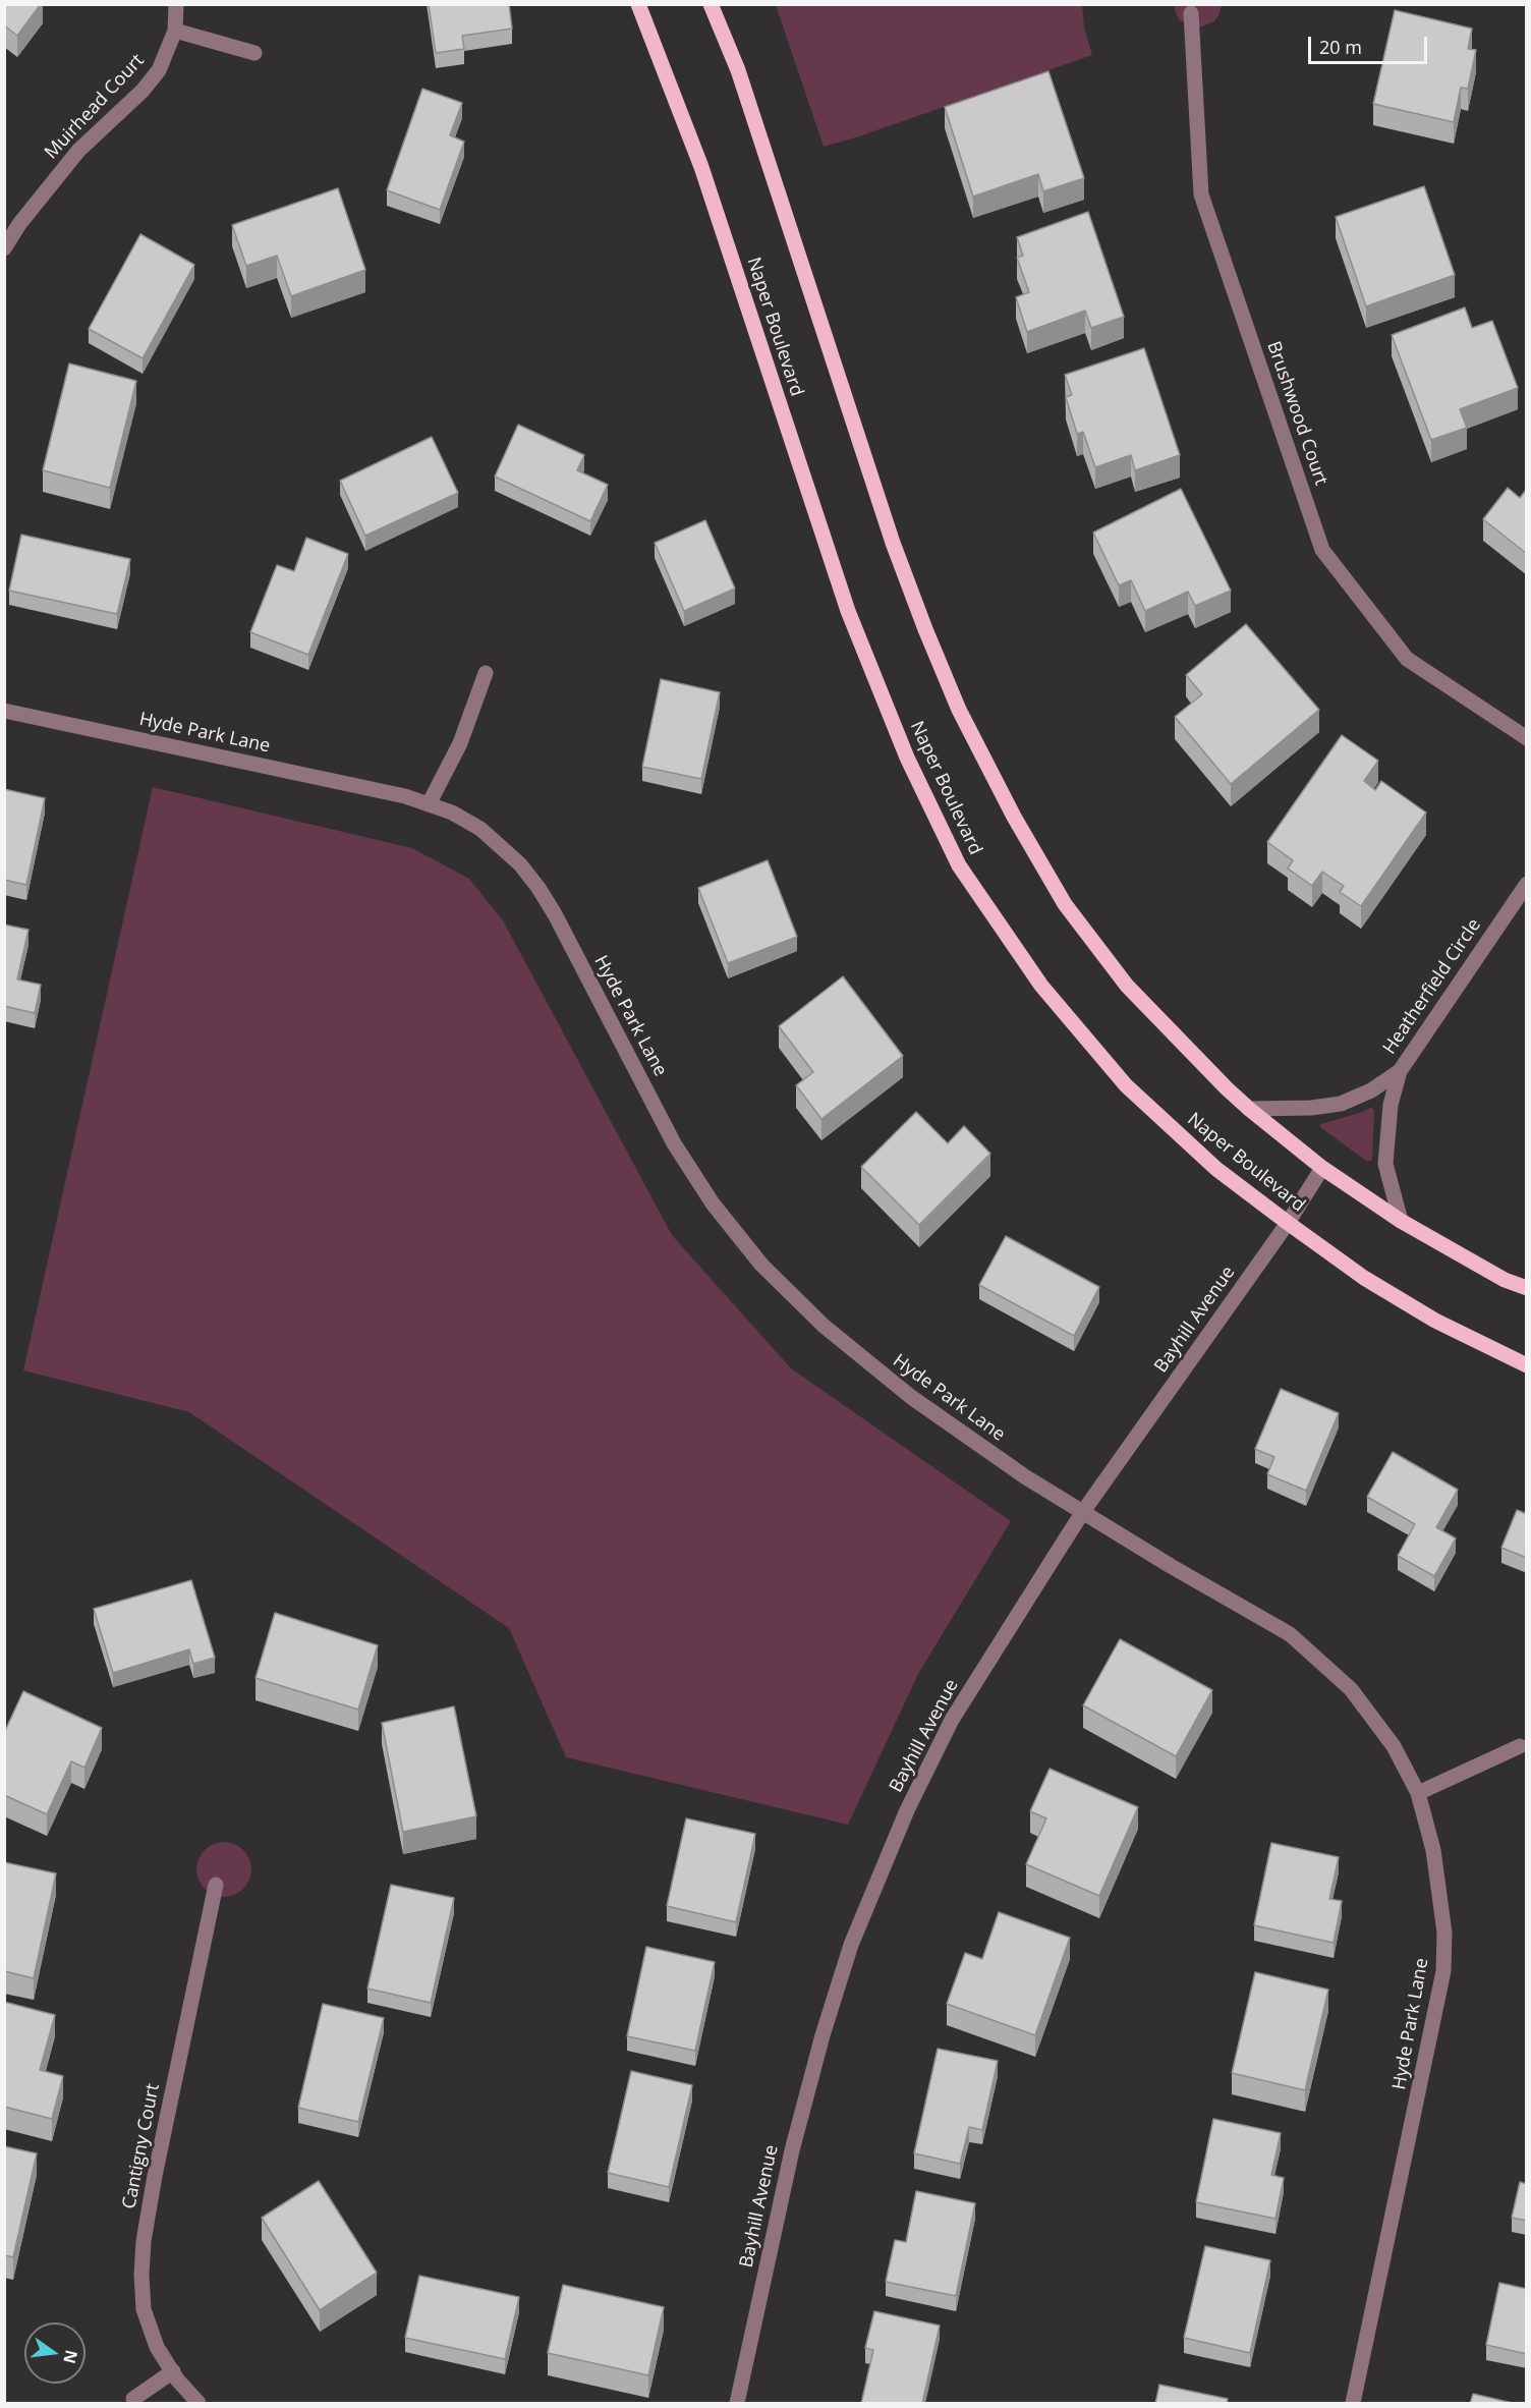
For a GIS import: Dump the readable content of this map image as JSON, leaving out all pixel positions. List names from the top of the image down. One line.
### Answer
{"streets":{"main road":["Naper Boulevard"],"street":["Muirhead Court","Brushwood Court","Hyde Park Lane","Heatherfield Circle","Bayhill Avenue","Cantigny Court"]},"crossings":[["Naper Boulevard","Bayhill Avenue"],["Hyde Park Lane","Bayhill Avenue"]],"scale_bar":"20 m","north":"right"}
